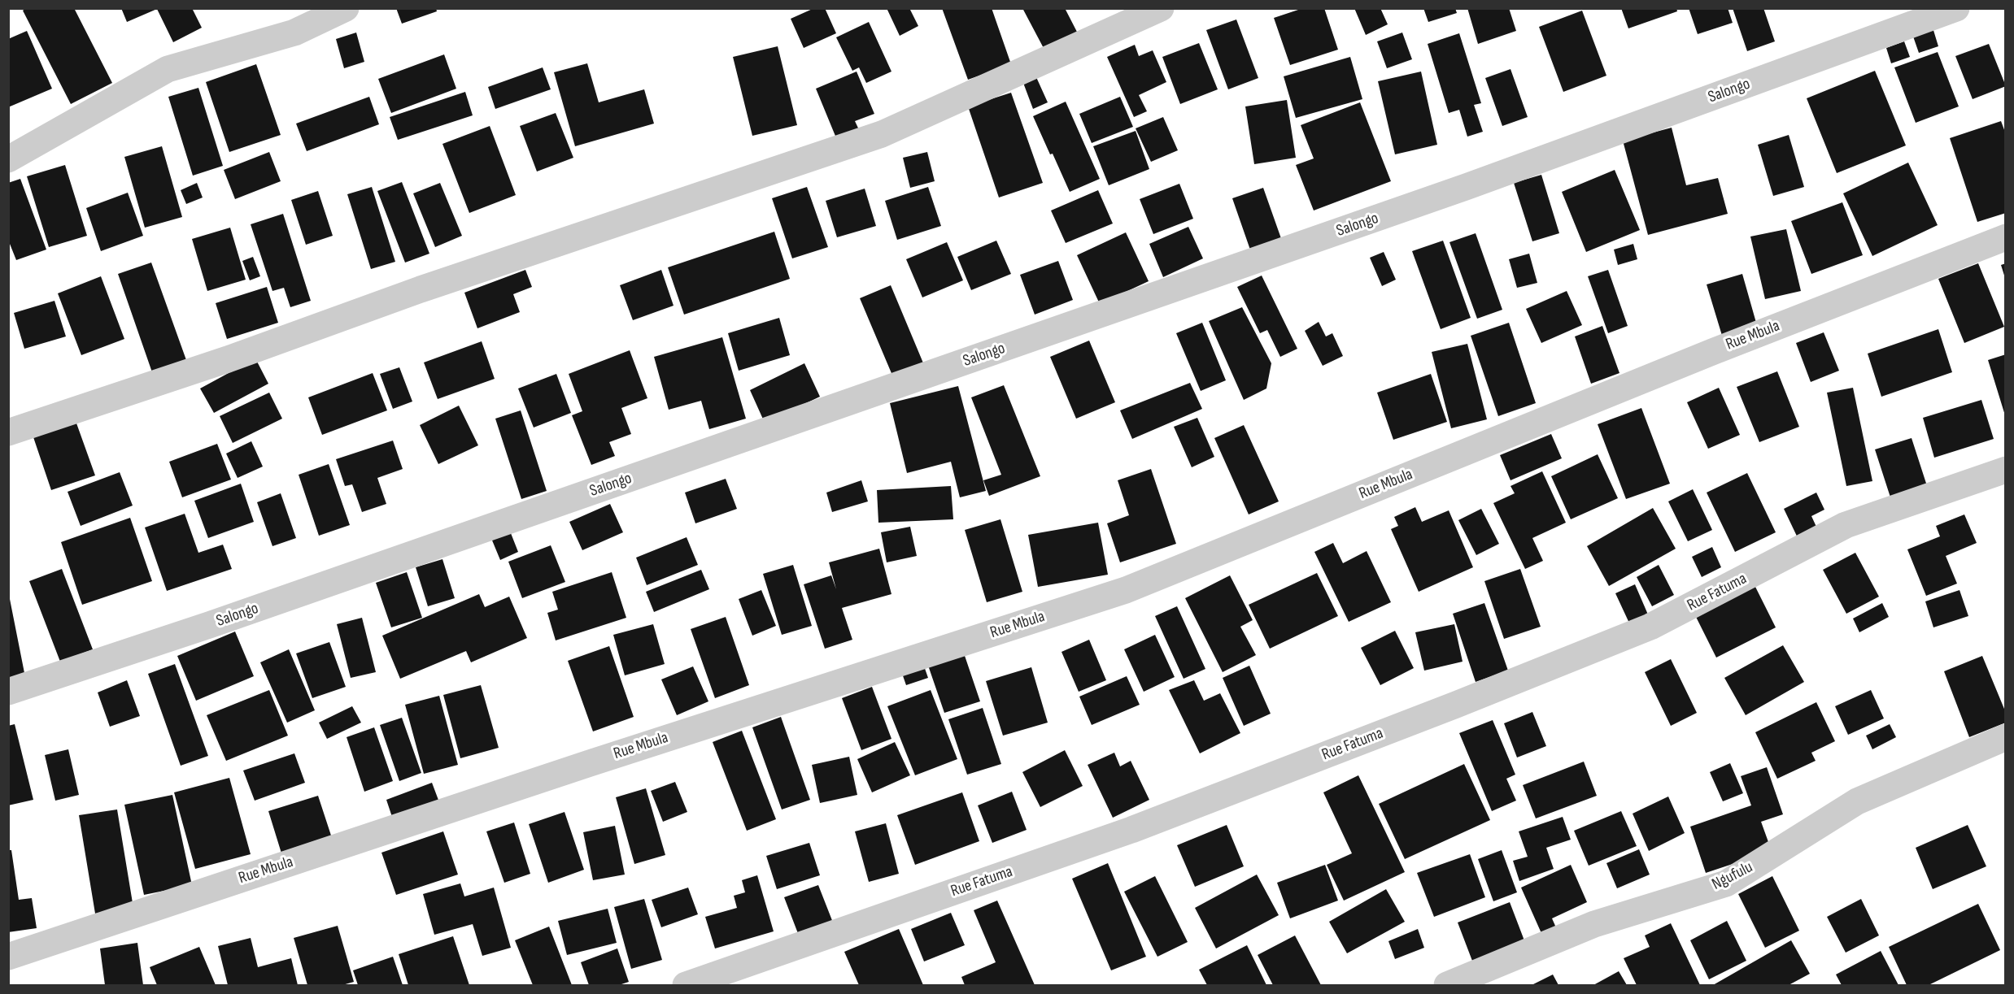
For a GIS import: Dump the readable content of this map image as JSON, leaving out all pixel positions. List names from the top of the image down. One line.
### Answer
{"streets":{"street":["Salongo","Rue Mbula","Rue Fatuma","Ngufulu"]}}
